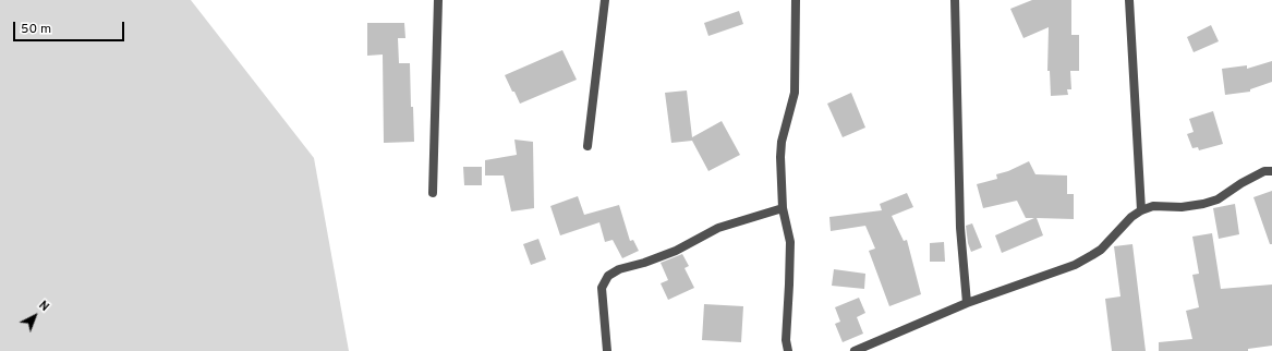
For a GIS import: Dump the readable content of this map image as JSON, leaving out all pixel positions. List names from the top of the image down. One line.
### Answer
{"scale_bar":"50 m","north":"top right"}
